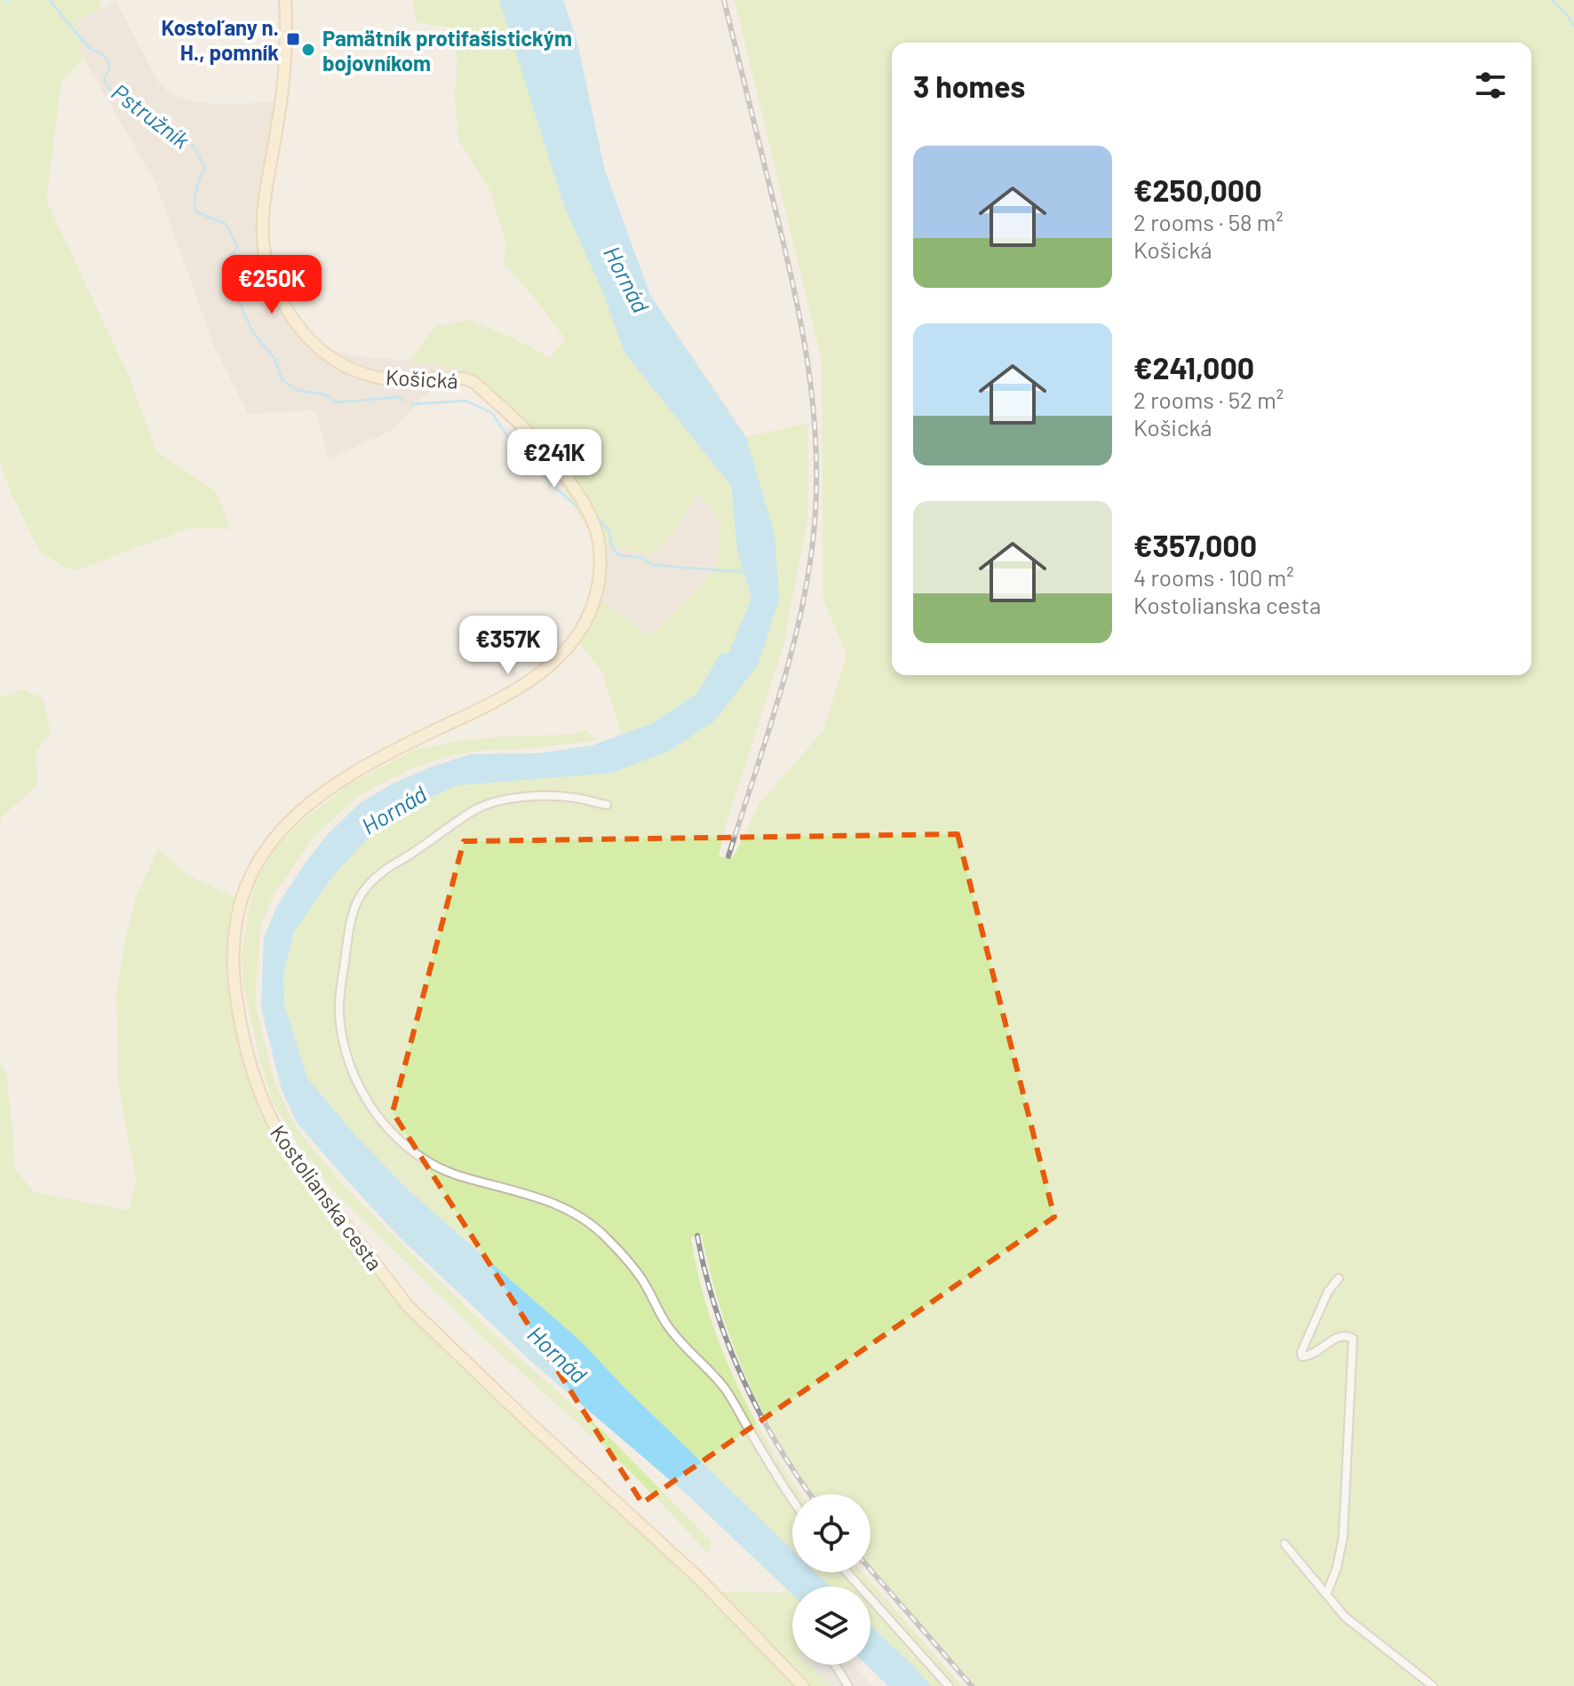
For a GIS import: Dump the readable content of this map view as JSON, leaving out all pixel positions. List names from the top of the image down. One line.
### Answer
{"streets":{"street":["Košická","Kostolianska cesta"]},"crossings":[["Košická","Kostolianska cesta"]],"water":["Pstružník","Hornád"],"places":{"transit":["Kostoľany n. H., pomník"],"other":["Pamätník protifašistickým bojovníkom"]},"page":{"heading":"3 homes","list":[{"name":"€250,000","note":"2 rooms · 58 m² · Košická"},{"name":"€241,000","note":"2 rooms · 52 m² · Košická"},{"name":"€357,000","note":"4 rooms · 100 m² · Kostolianska cesta"}],"price":["€250K","€241K","€357K"]}}
